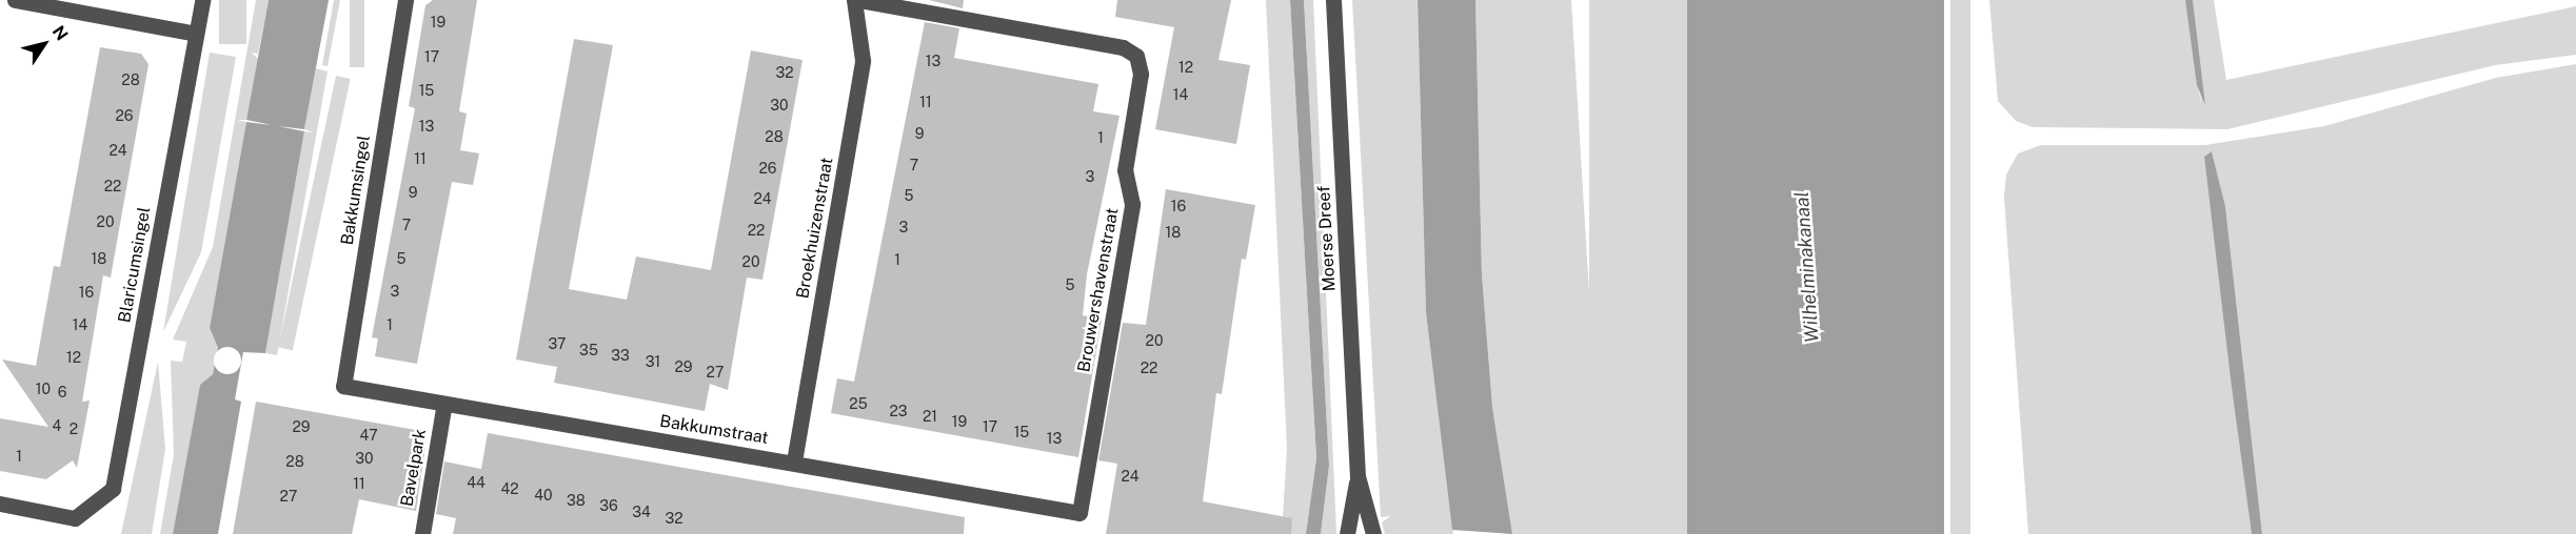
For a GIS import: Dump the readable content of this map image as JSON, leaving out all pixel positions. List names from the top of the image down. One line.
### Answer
{"streets":{"street":["Bakkumsingel","Broekhuizenstraat","Moerse Dreef","Blaricumsingel","Brouwershavenstraat","Bakkumstraat","Bavelpark"]},"crossings":[["Bakkumsingel","Bakkumstraat"],["Broekhuizenstraat","Brouwershavenstraat"],["Broekhuizenstraat","Bakkumstraat"],["Brouwershavenstraat","Bakkumstraat"],["Bakkumstraat","Bavelpark"]],"water":["Wilhelminakanaal"],"house_numbers":["19","17","13","12","32","28","15","14","11","30","26","13","9","28","1","24","11","7","26","3","22","9","5","24","16","20","7","3","22","18","18","5","1","20","5","3","16","14","1","20","37","35","33","12","31","29","22","27","10","6","25","23","21","19","4","29","17","2","15","47","13","1","30","28","24","44","11","42","40","27","38","36","34","32"],"north":"top right"}
